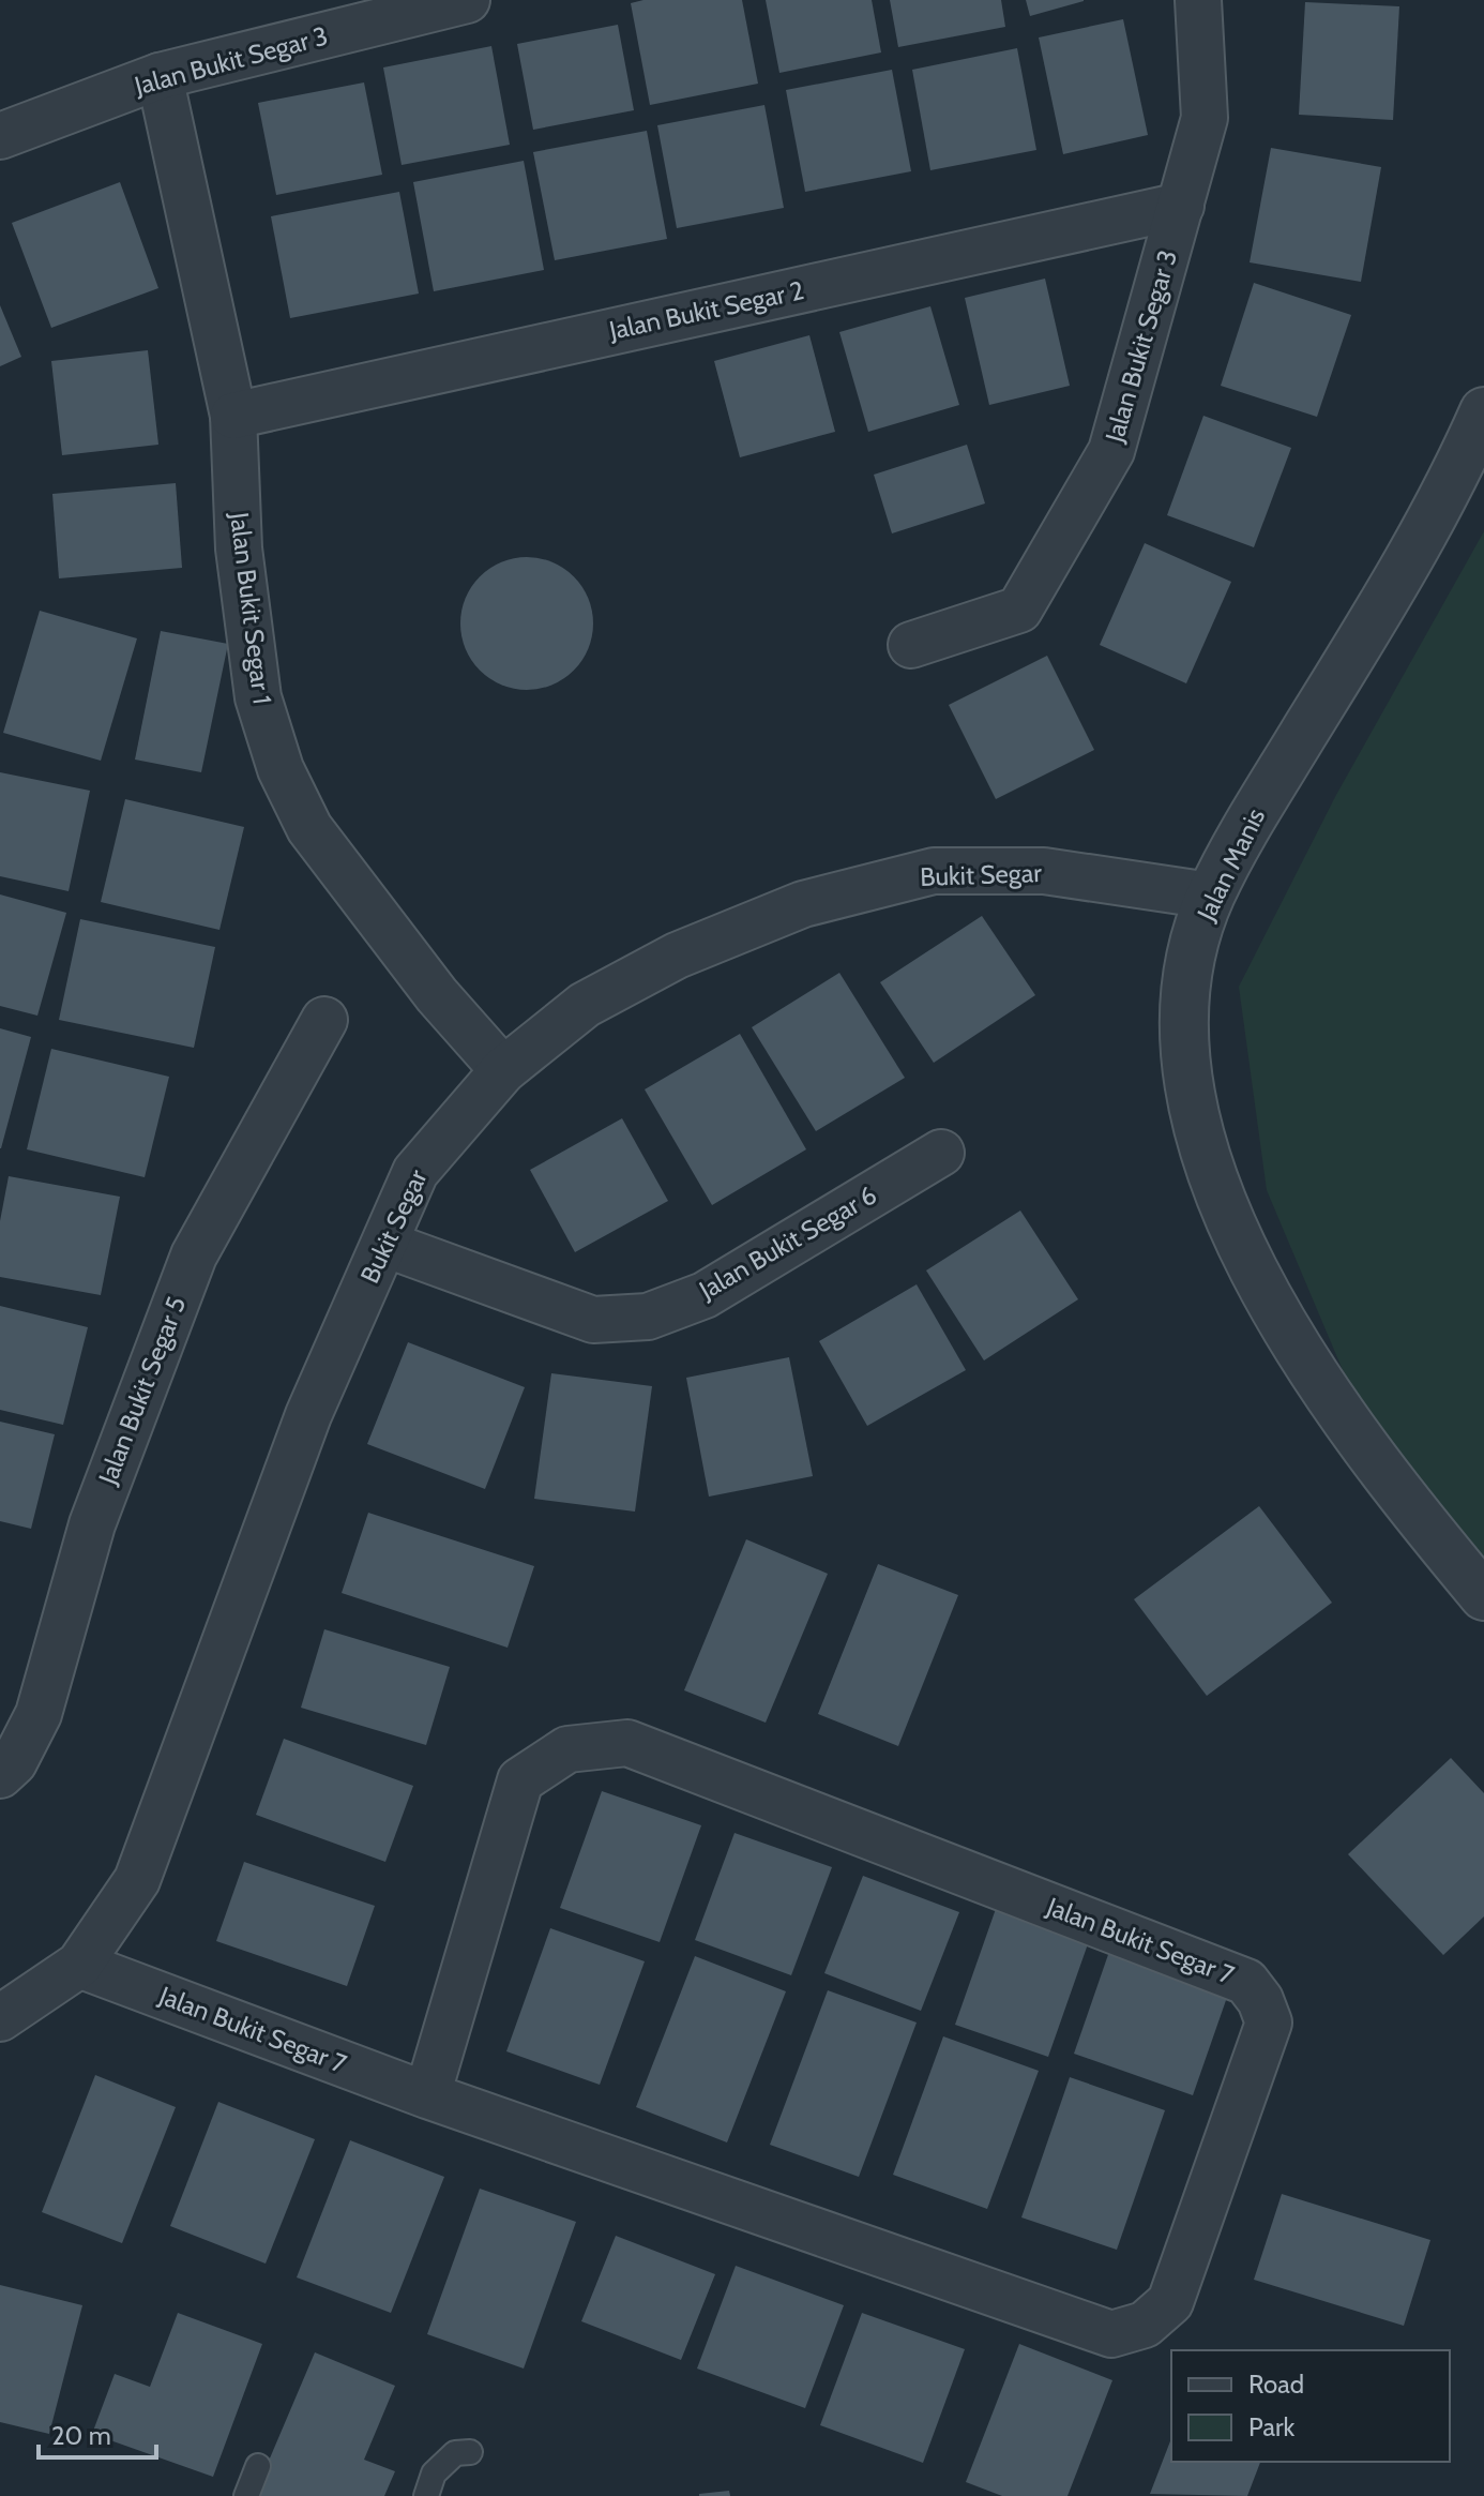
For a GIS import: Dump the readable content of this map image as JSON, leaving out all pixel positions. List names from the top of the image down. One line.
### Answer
{"streets":{"street":["Jalan Bukit Segar 3","Jalan Bukit Segar 2","Jalan Bukit Segar 1","Jalan Manis","Bukit Segar","Jalan Bukit Segar 6","Jalan Bukit Segar 5","Jalan Bukit Segar 7"]},"crossings":[["Jalan Bukit Segar 3","Jalan Bukit Segar 2"],["Jalan Bukit Segar 3","Jalan Bukit Segar 1"],["Jalan Bukit Segar 2","Jalan Bukit Segar 1"],["Jalan Bukit Segar 1","Bukit Segar"],["Jalan Manis","Bukit Segar"],["Bukit Segar","Jalan Bukit Segar 6"],["Bukit Segar","Jalan Bukit Segar 7"]],"legend":["Road","Park"],"scale_bar":"20 m"}
